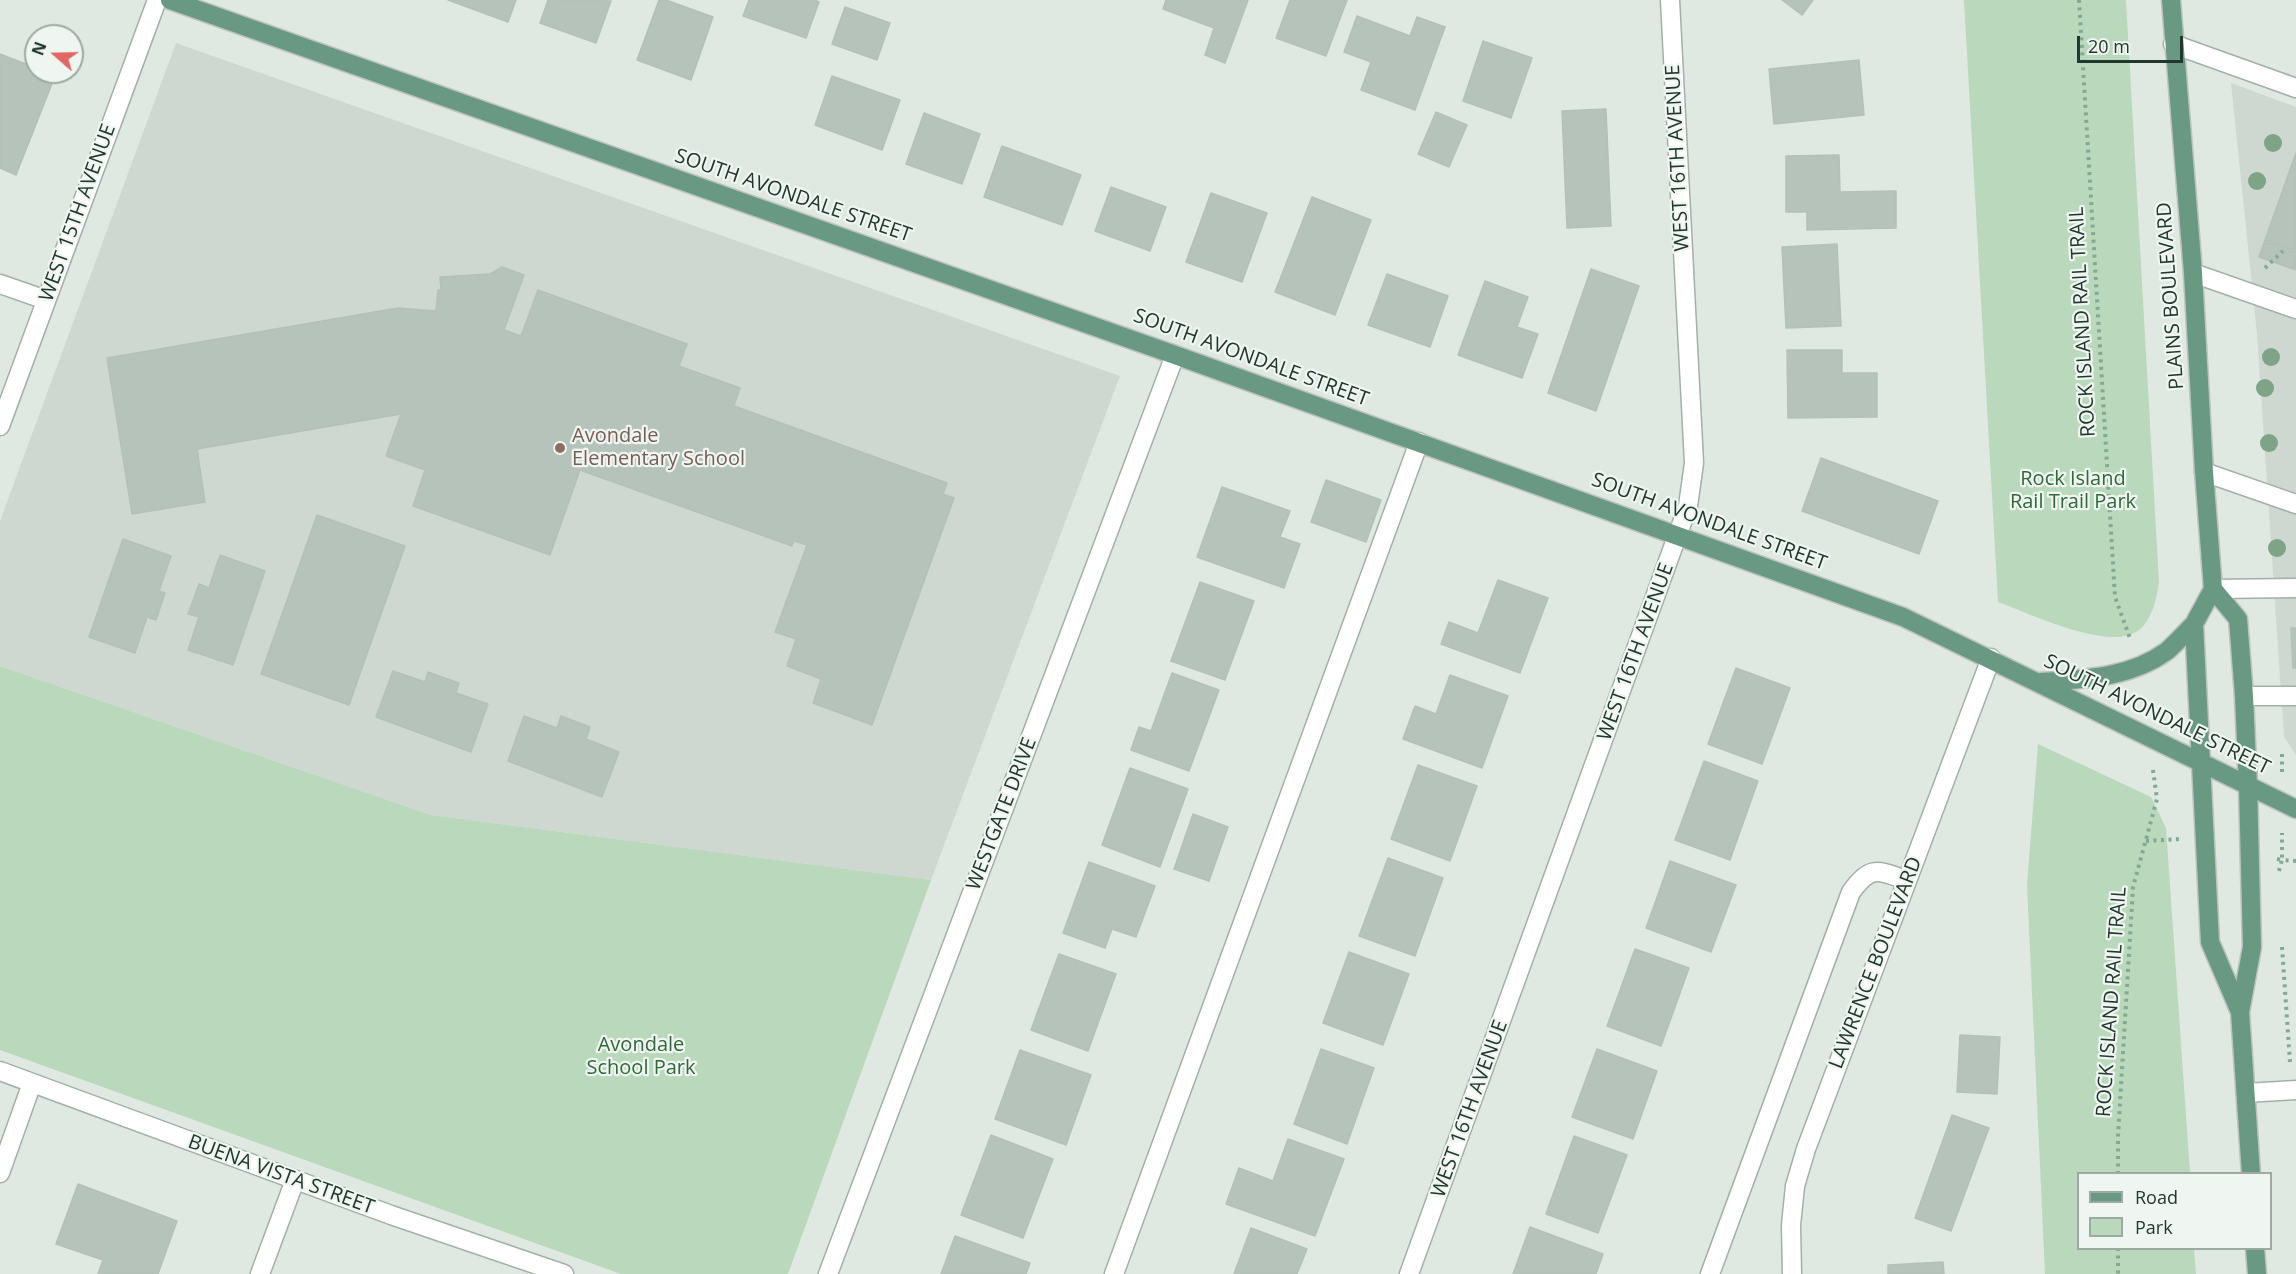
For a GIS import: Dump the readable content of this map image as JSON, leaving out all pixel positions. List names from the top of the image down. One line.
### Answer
{"streets":{"main road":["SOUTH AVONDALE STREET","PLAINS BOULEVARD"],"street":["WEST 16TH AVENUE","WEST 15TH AVENUE","WESTGATE DRIVE","LAWRENCE BOULEVARD","BUENA VISTA STREET"],"path":["ROCK ISLAND RAIL TRAIL"]},"crossings":[["WEST 16TH AVENUE","SOUTH AVONDALE STREET"],["SOUTH AVONDALE STREET","WESTGATE DRIVE"],["SOUTH AVONDALE STREET","LAWRENCE BOULEVARD"]],"parks":["Rock Island Rail Trail Park","Avondale School Park"],"places":["Avondale Elementary School"],"legend":["Road","Park"],"scale_bar":"20 m","north":"left"}
